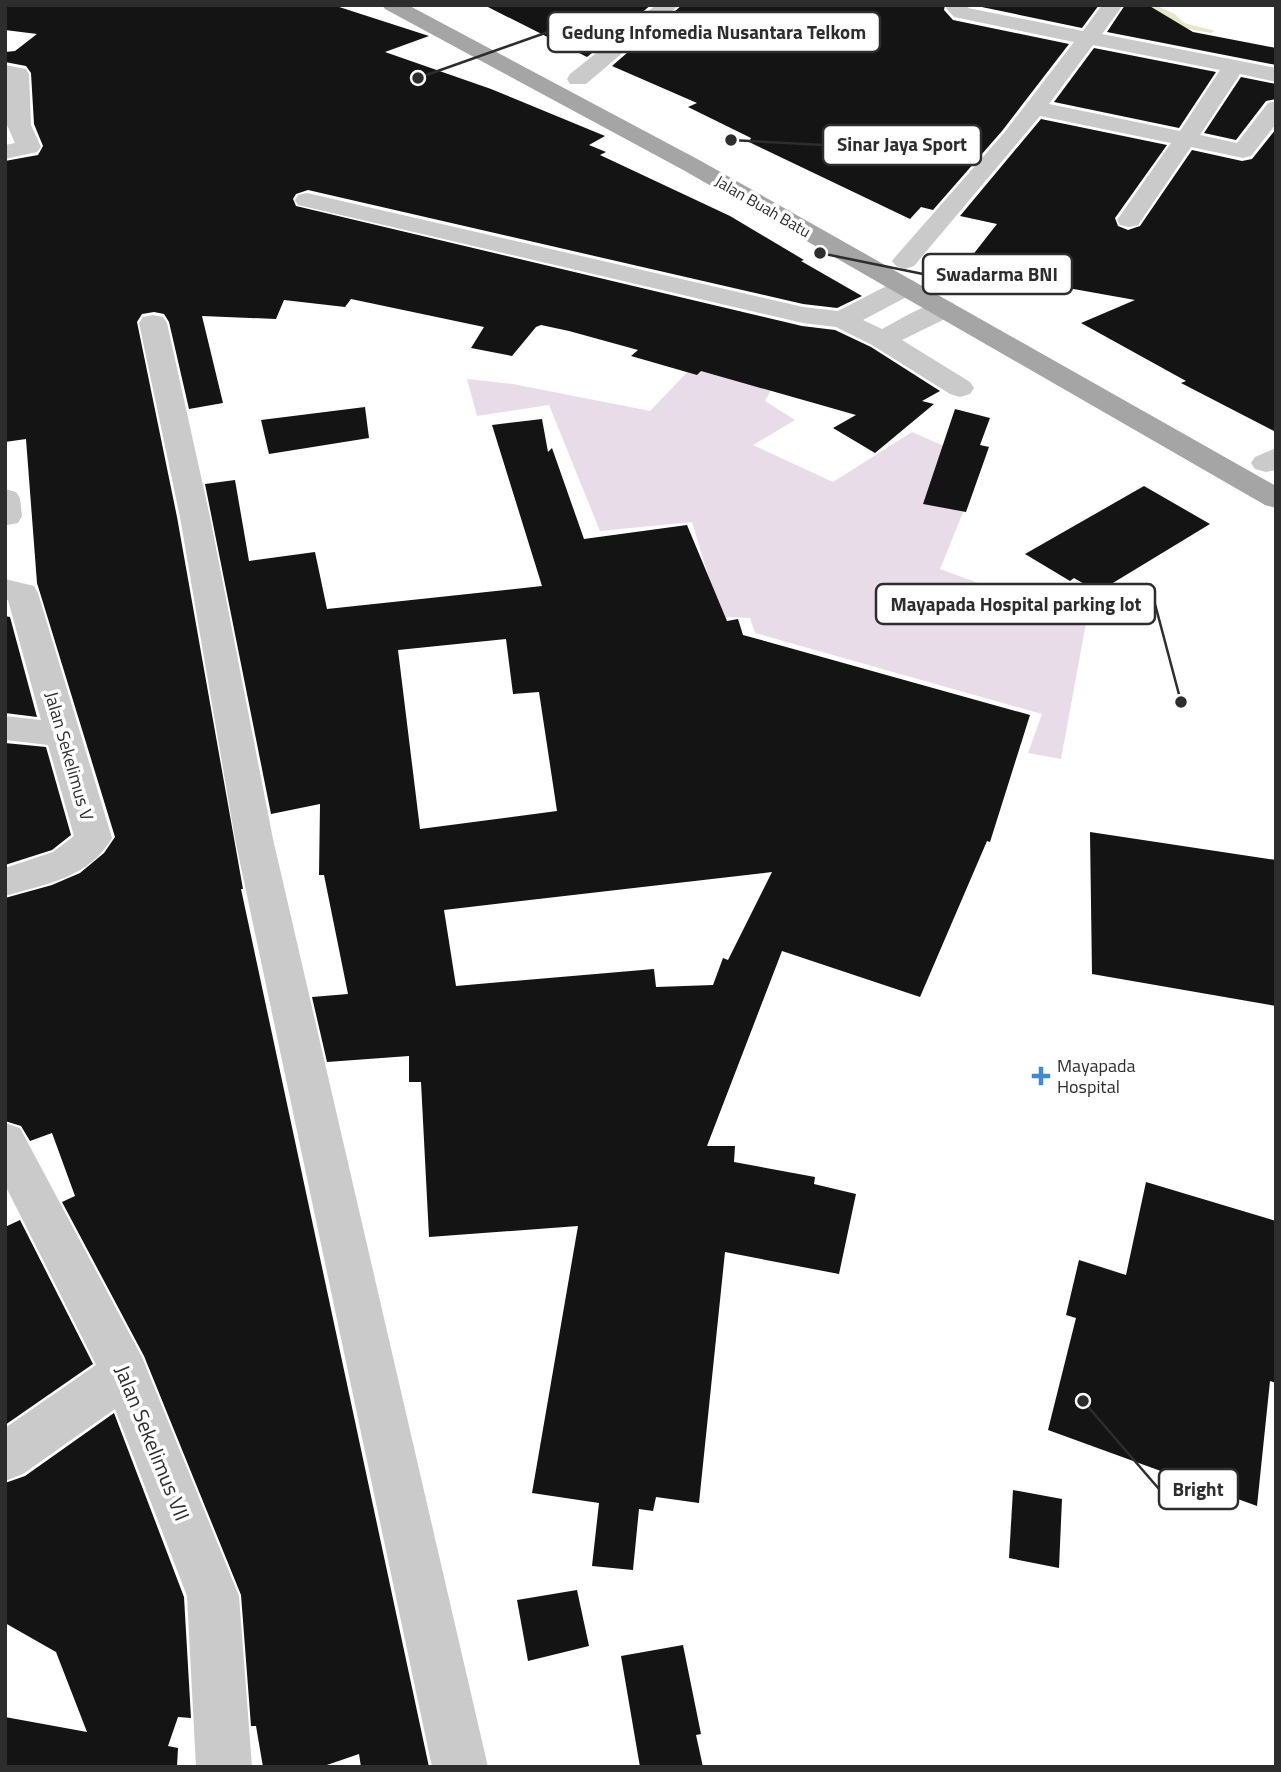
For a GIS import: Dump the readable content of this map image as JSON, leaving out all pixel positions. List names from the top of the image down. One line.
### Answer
{"streets":{"main road":["Jalan Buah Batu"],"street":["Jalan Sekelimus V","Jalan Sekelimus VII"]},"places":{"other":["Gedung Infomedia Nusantara Telkom","Sinar Jaya Sport","Swadarma BNI","Mayapada Hospital parking lot","Bright"],"health":["Mayapada Hospital"]}}
